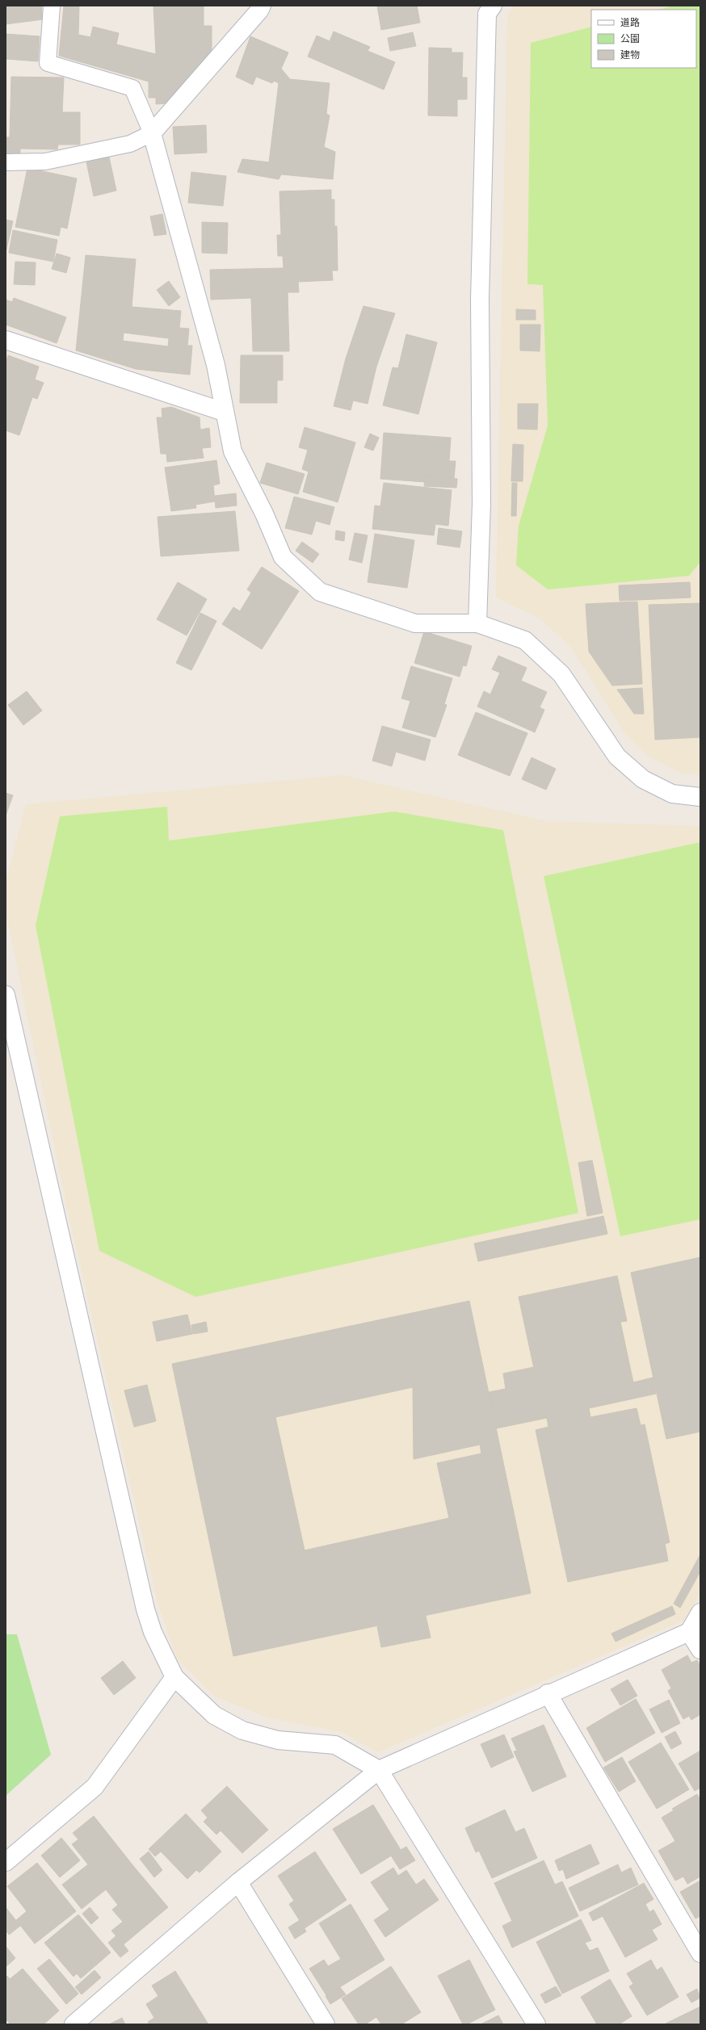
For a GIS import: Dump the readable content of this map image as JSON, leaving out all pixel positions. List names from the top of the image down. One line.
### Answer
{"legend":["道路","公園","建物"]}
